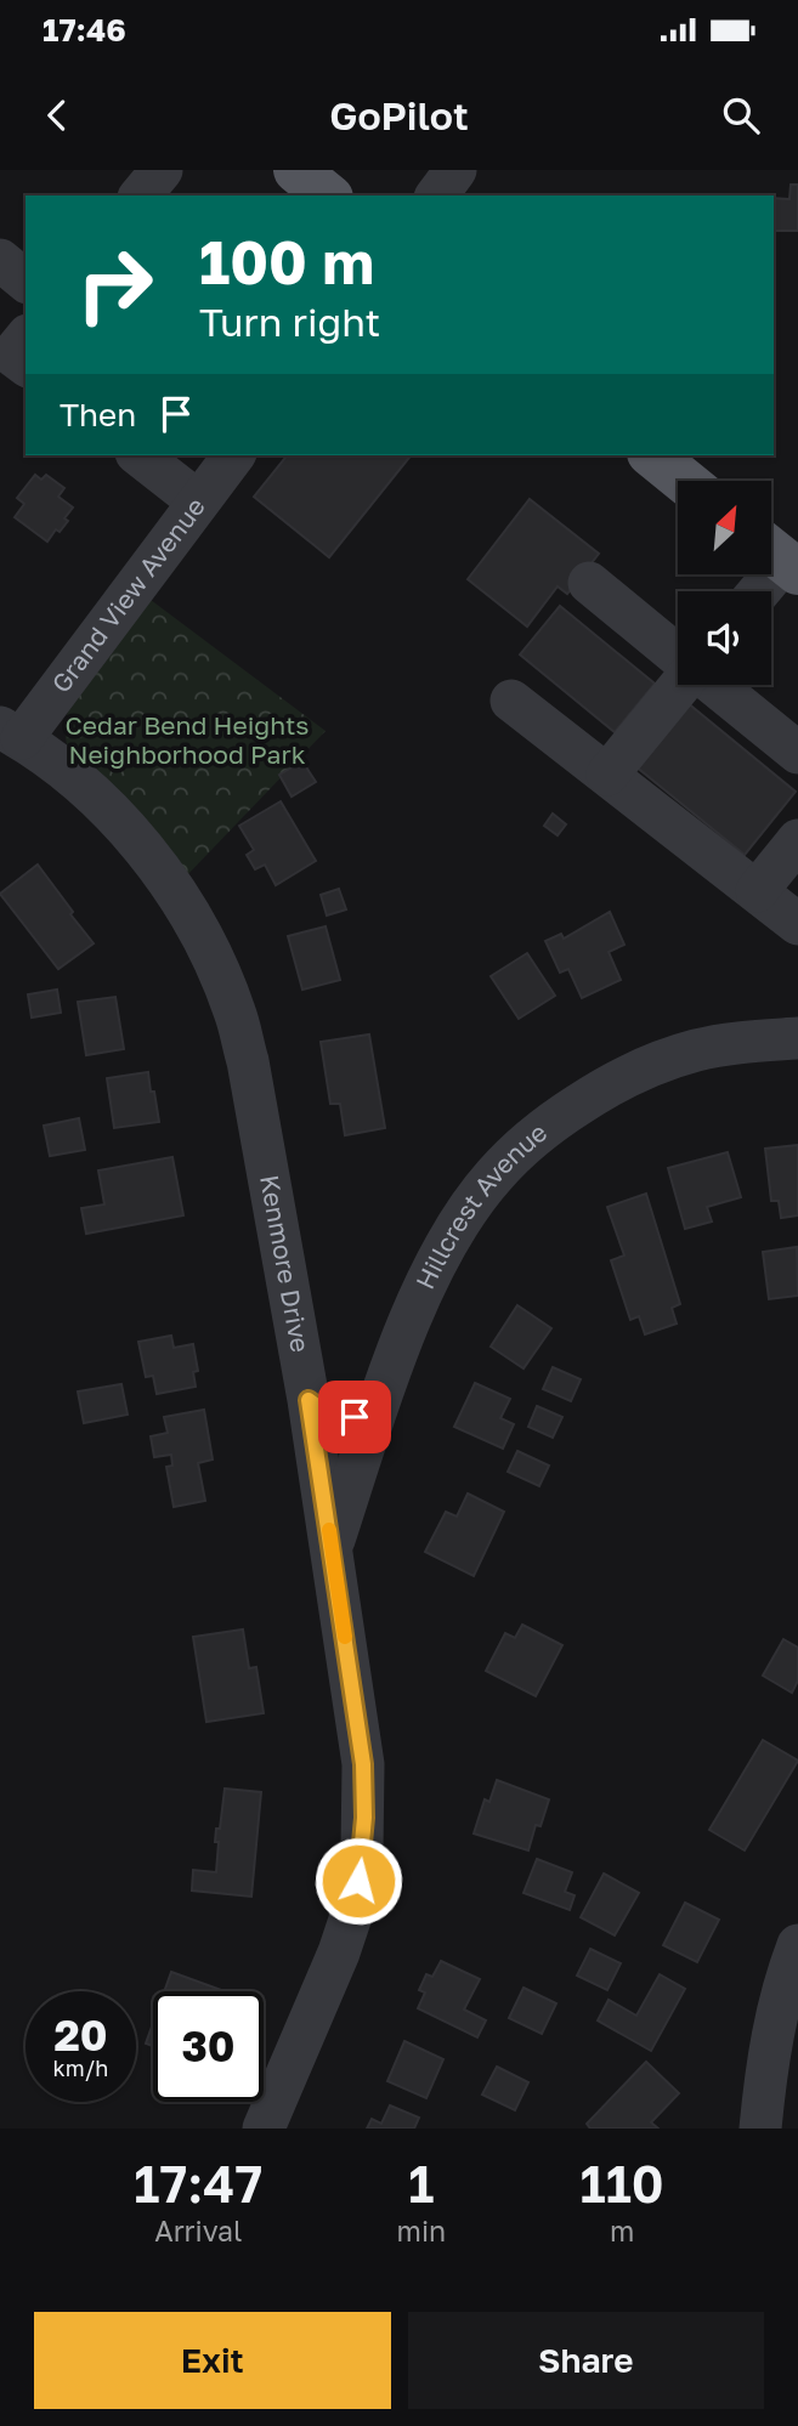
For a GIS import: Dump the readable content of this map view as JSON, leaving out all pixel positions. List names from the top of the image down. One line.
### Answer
{"streets":{"street":["Grand View Avenue","Hillcrest Avenue","Kenmore Drive"]},"crossings":[["Grand View Avenue","Kenmore Drive"],["Hillcrest Avenue","Kenmore Drive"]],"parks":["Cedar Bend Heights Neighborhood Park"],"north":"top right","page":{"status":"17:46","header":"GoPilot","turn":["100 m","Turn right"],"then":"Then","speed":"20 km/h","limit":"30","eta":["17:47","Arrival","1","min","110","m"],"buttons":["Exit","Share"]}}
